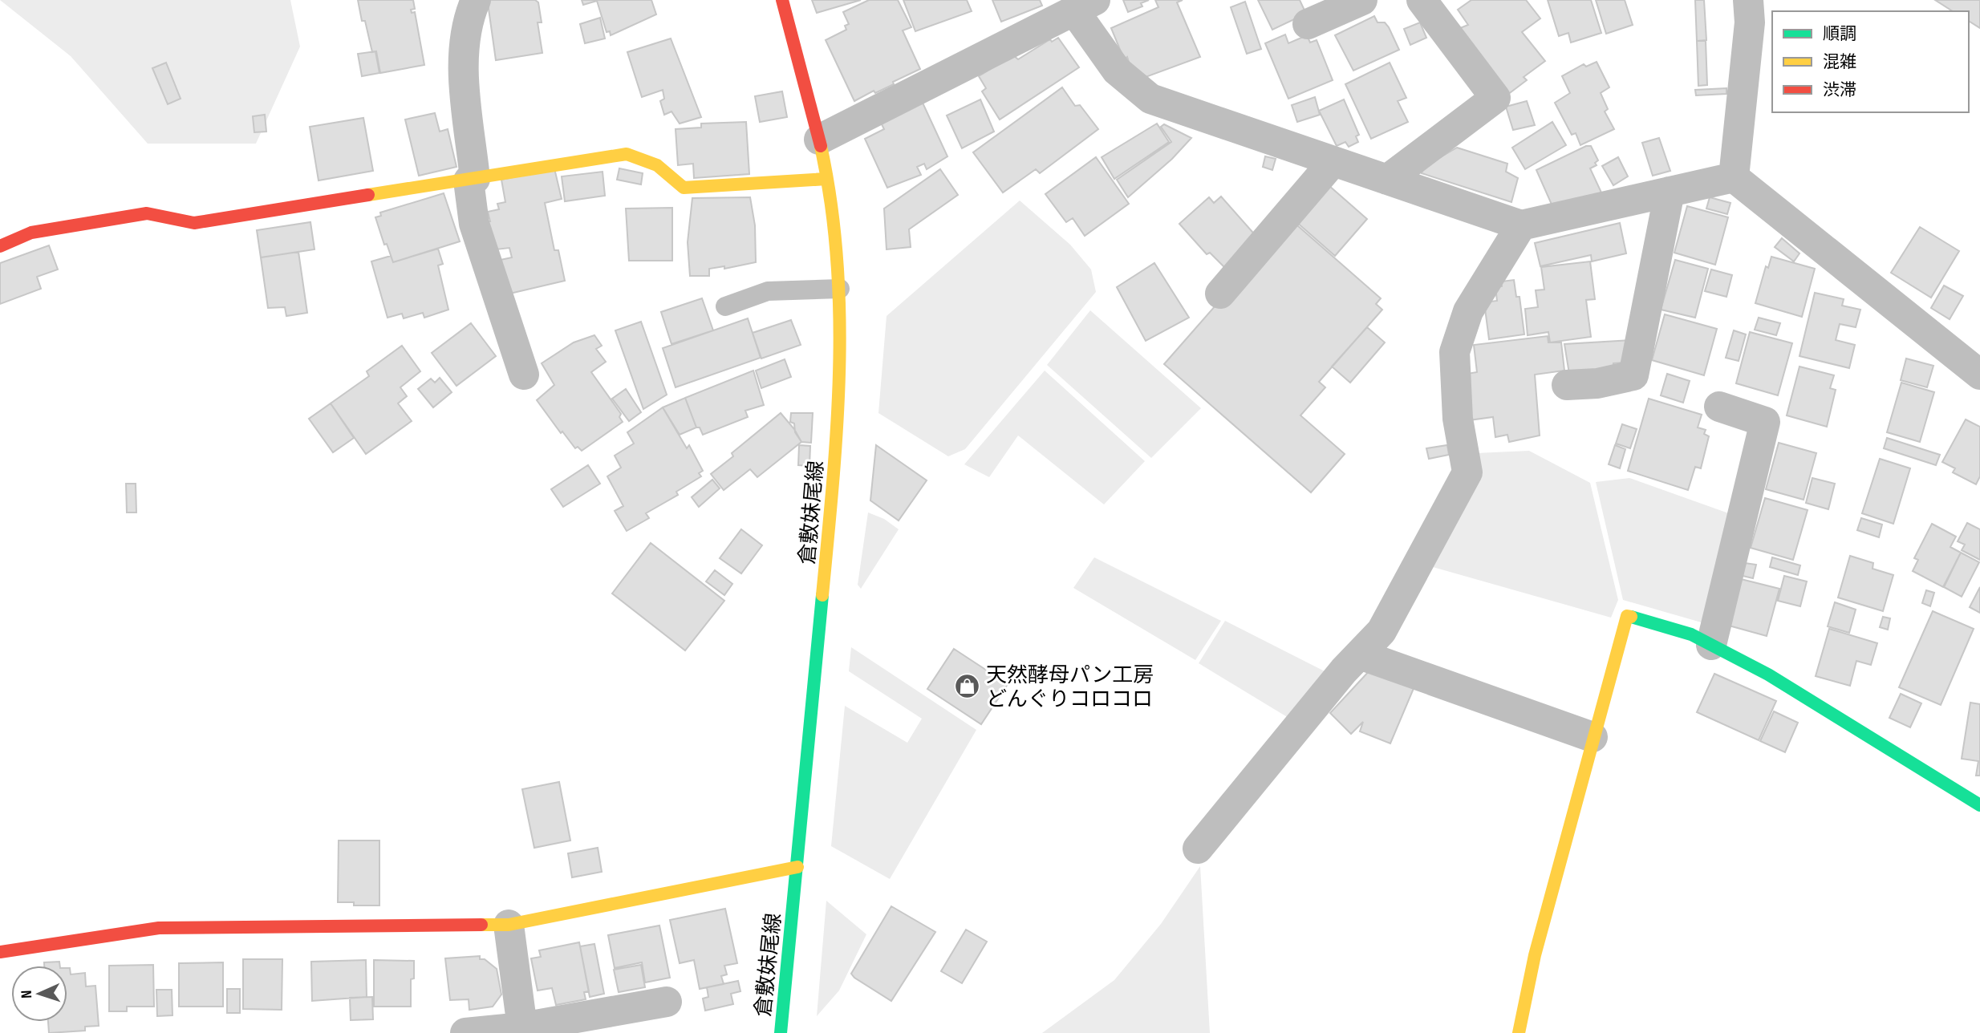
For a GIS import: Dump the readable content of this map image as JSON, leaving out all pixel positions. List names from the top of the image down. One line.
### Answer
{"streets":{"street":["倉敷妹尾線"]},"places":{"shop":["天然酵母パン工房 どんぐりコロコロ"]},"legend":["順調","混雑","渋滞"],"north":"left"}
